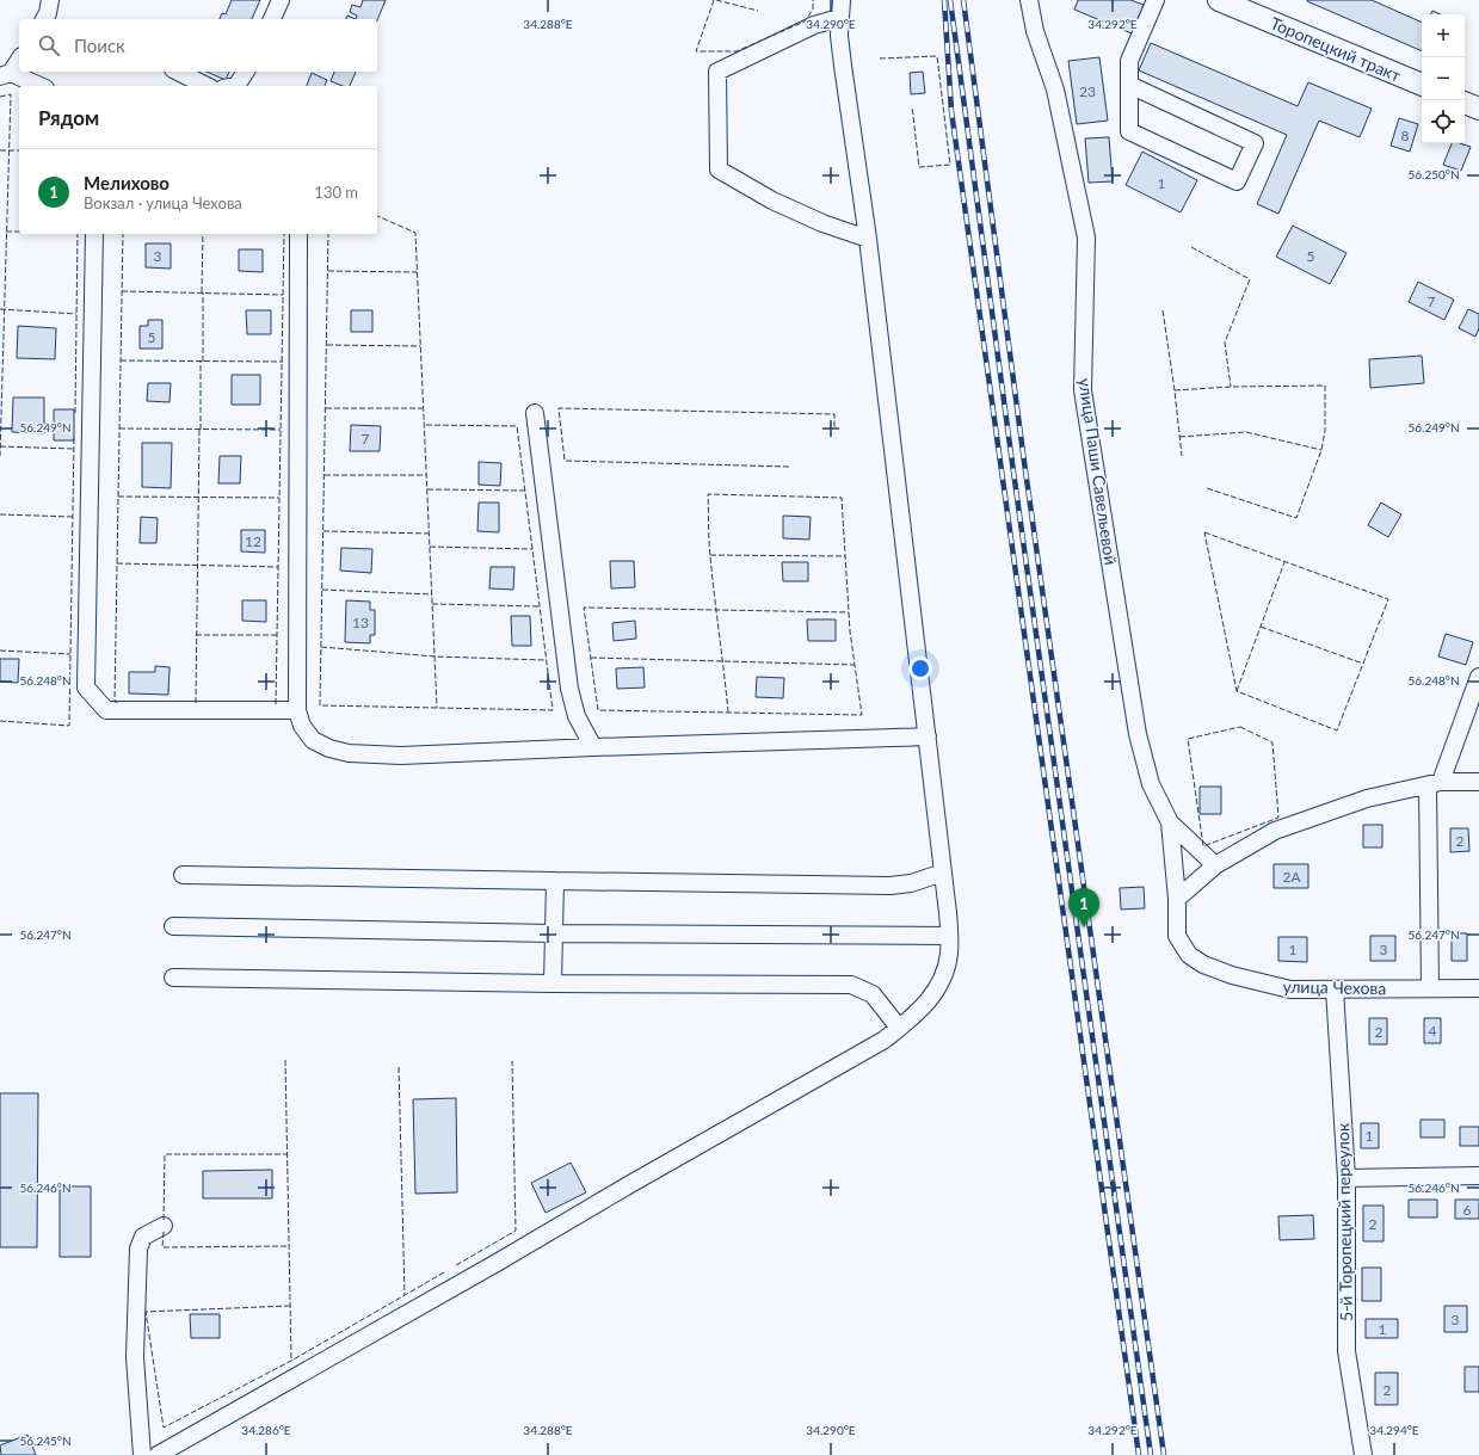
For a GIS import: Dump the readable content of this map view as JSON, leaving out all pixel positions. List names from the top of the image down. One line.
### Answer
{"streets":{"main road":["Торопецкий тракт"],"street":["улица Паши Савельевой","улица Чехова","5-й Торопецкий переулок"]},"crossings":[["улица Паши Савельевой","улица Чехова"],["улица Чехова","5-й Торопецкий переулок"]],"house_numbers":["23","8","1","3","5","7","5","7","12","13","2","2А","1","3","4","2","1","6","2","3","1","2"],"page":{"map_buttons":["+","−"],"search":"Поиск","heading":"Рядом","list":[{"mark":"1","name":"Мелихово","note":"Вокзал · улица Чехова","value":"130 m"}],"pins":"1"},"coordinates":["34.288°E","34.290°E","34.292°E","56.250°N","56.249°N","56.248°N","56.247°N","56.246°N","34.286°E","34.294°E","56.245°N"]}
